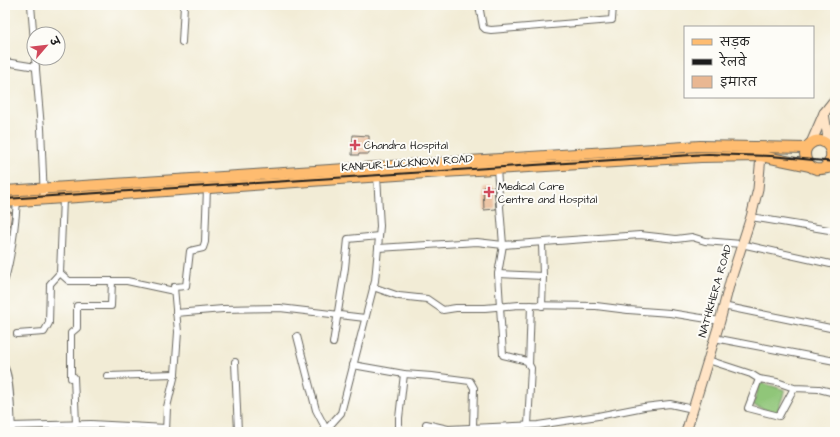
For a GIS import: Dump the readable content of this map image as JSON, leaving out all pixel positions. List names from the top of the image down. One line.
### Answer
{"streets":{"main road":["KANPUR-LUCKNOW ROAD"],"street":["NATHKHERA ROAD"]},"crossings":[["KANPUR-LUCKNOW ROAD","NATHKHERA ROAD"]],"places":{"health":["Chandra Hospital","Medical Care Centre and Hospital"]},"legend":["सड़क","रेलवे","इमारत"],"north":"top right"}
